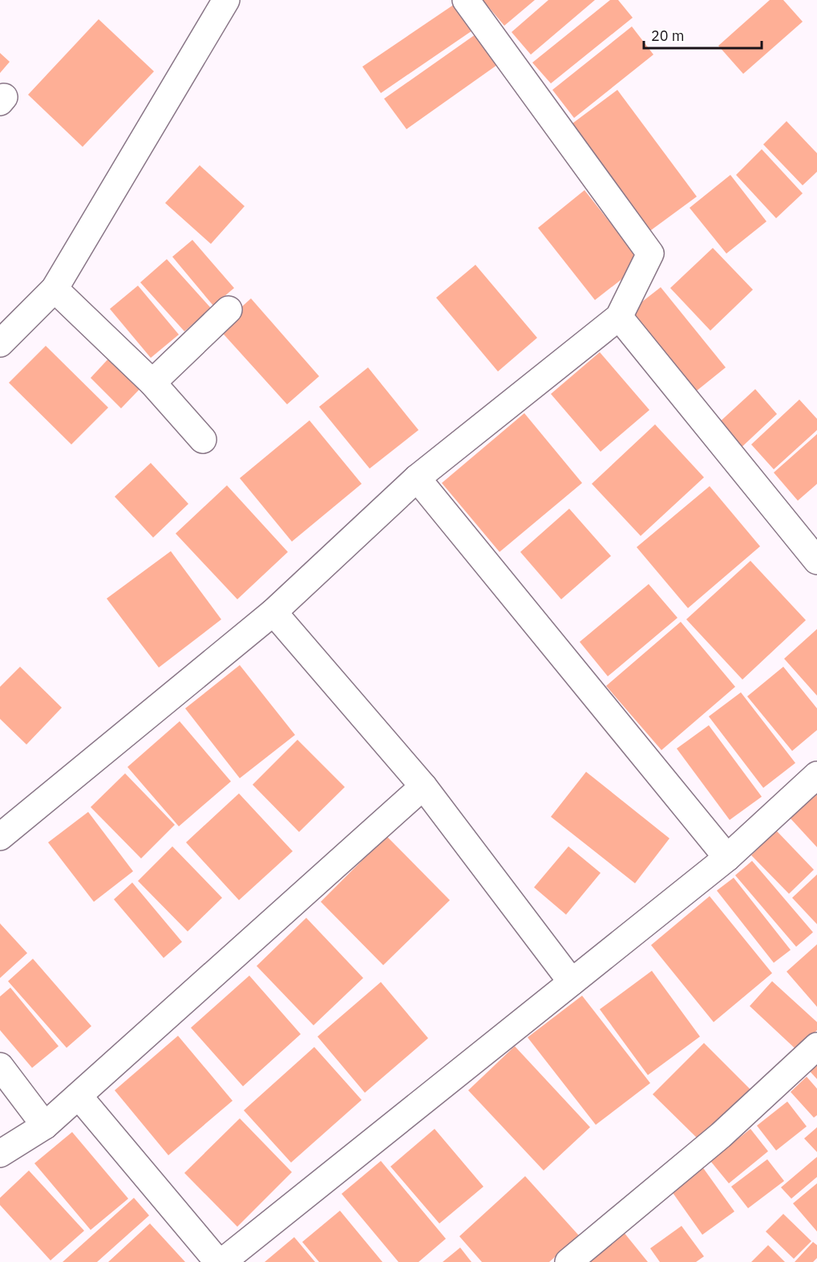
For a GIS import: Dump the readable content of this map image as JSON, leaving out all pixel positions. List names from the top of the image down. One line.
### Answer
{"scale_bar":"20 m"}
